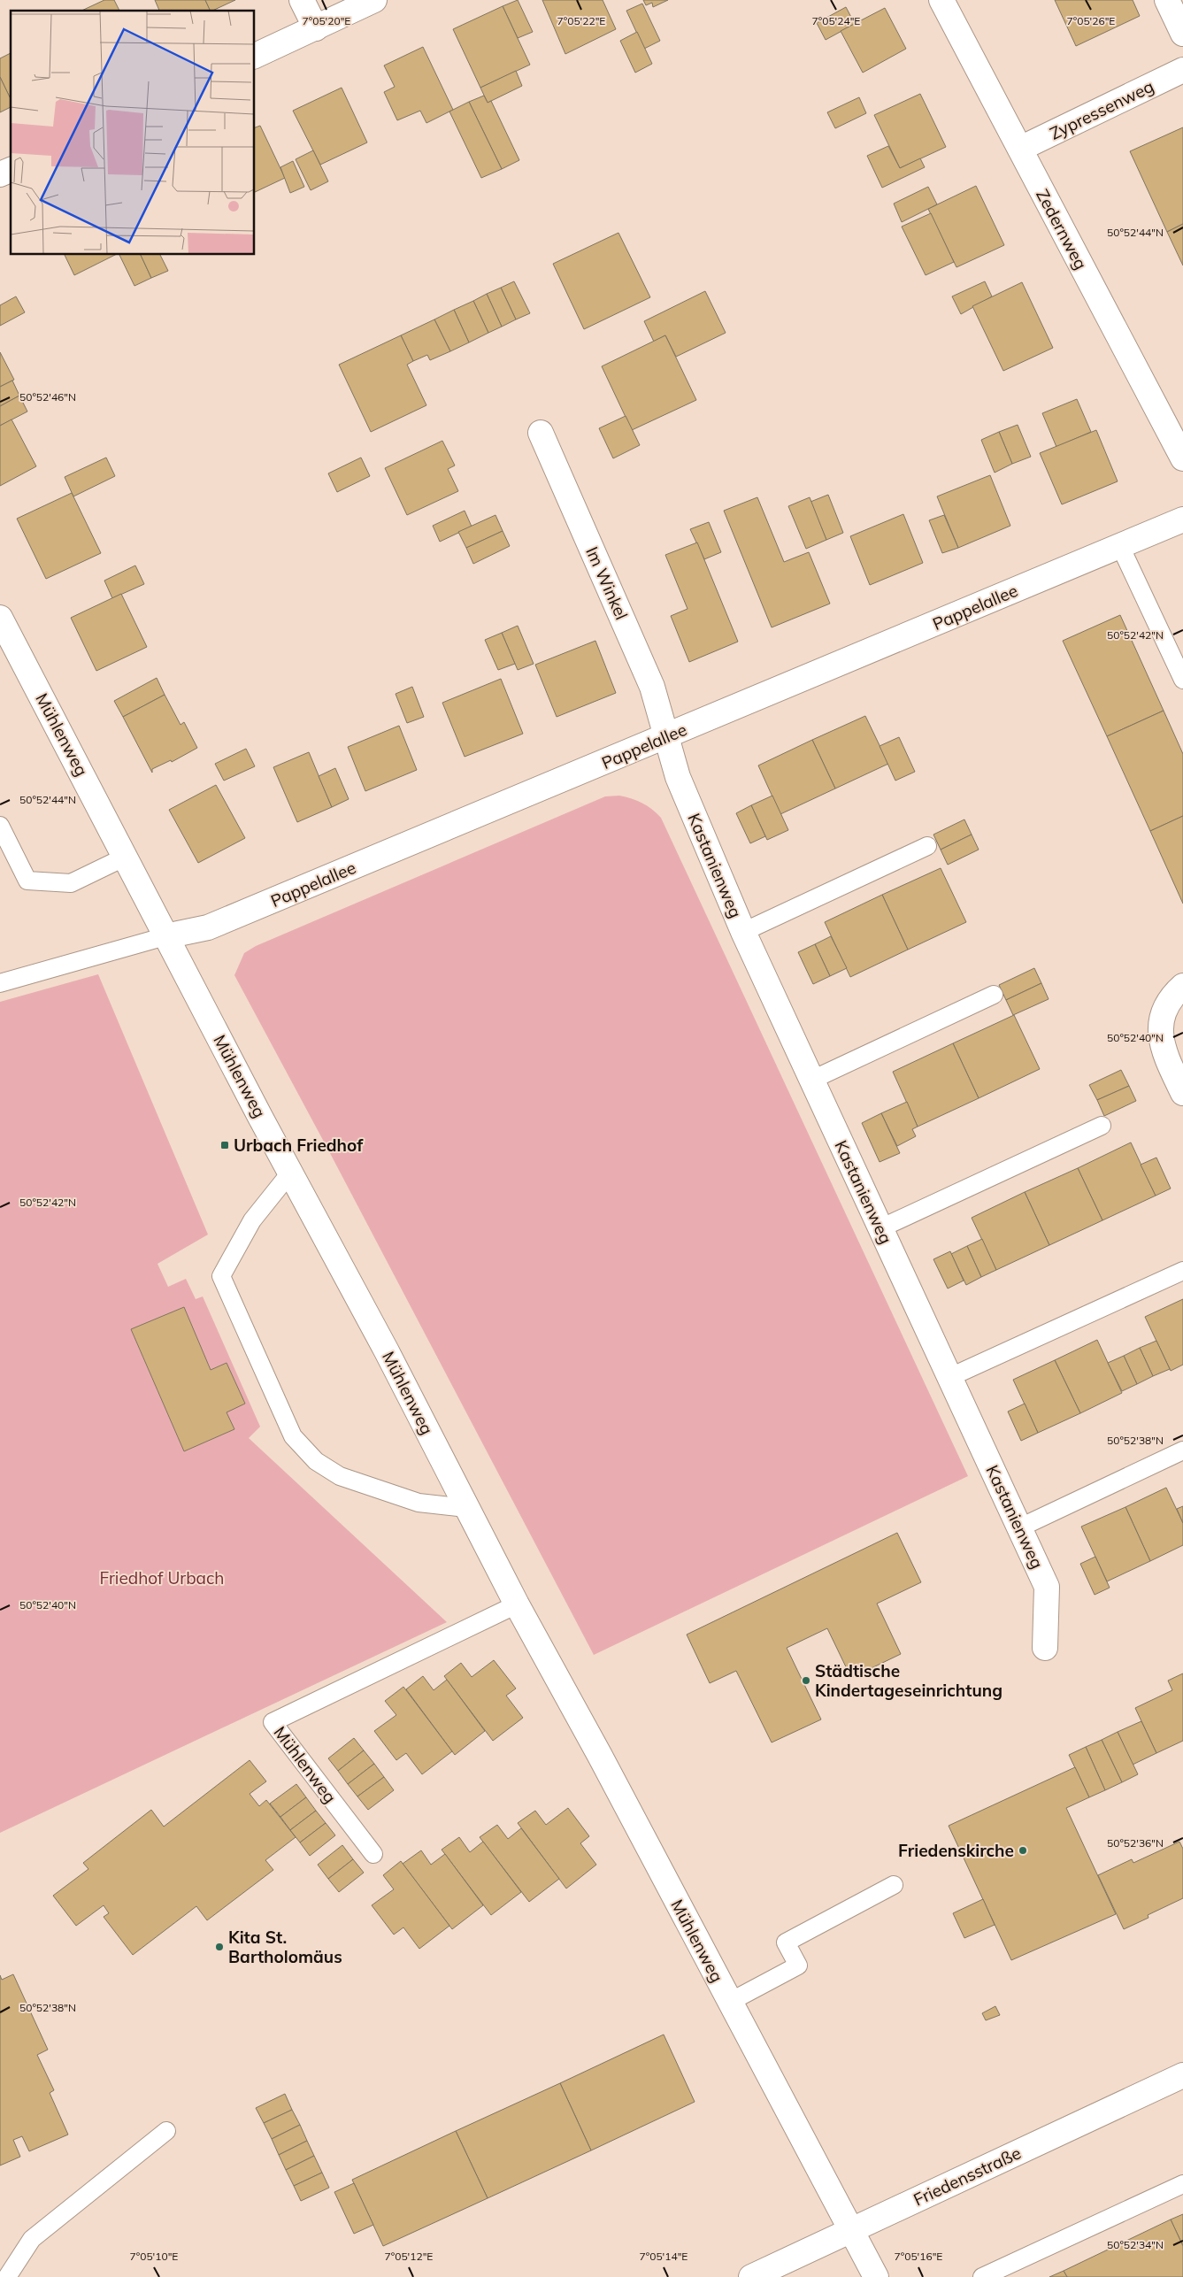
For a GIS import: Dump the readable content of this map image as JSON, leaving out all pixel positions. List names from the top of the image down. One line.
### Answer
{"streets":{"street":["Zypressenweg","Zedernweg","Im Winkel","Pappelallee","Mühlenweg","Kastanienweg","Friedensstraße"]},"crossings":[["Zypressenweg","Zedernweg"],["Im Winkel","Pappelallee"],["Im Winkel","Kastanienweg"],["Pappelallee","Mühlenweg"],["Pappelallee","Kastanienweg"],["Mühlenweg","Friedensstraße"]],"parks":["Friedhof Urbach"],"places":{"transit":["Urbach Friedhof"],"other":["Städtische Kindertageseinrichtung","Friedenskirche","Kita St. Bartholomäus"]},"coordinates":["7°05'22\"E","7°05'24\"E","7°05'26\"E","7°05'20\"E","50°52'44\"N","50°52'46\"N","50°52'42\"N","50°52'40\"N","50°52'38\"N","50°52'36\"N","50°52'34\"N","7°05'10\"E","7°05'12\"E","7°05'14\"E","7°05'16\"E"]}
